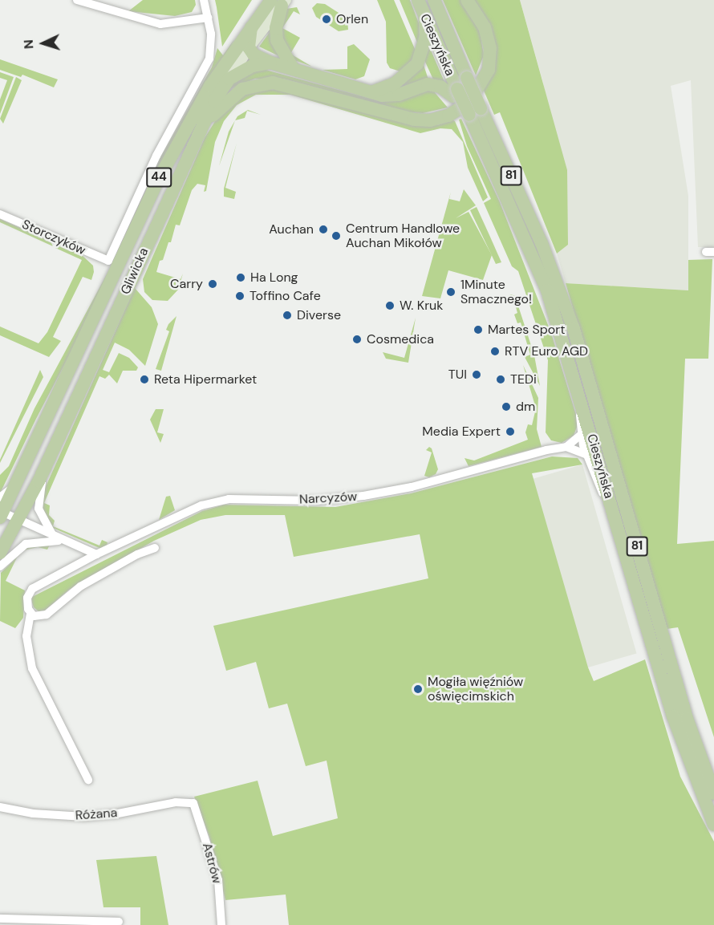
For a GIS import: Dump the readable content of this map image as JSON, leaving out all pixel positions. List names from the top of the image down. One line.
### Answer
{"streets":{"main road":["Cieszyńska","81","44","Gliwicka"],"street":["Storczyków","Narcyzów","Różana","Astrów"]},"crossings":[["Cieszyńska","81"],["Różana","Astrów"]],"places":["Orlen","Auchan","Centrum Handlowe Auchan Mikołów","Ha Long","Carry","1Minute Smacznego!","Toffino Cafe","W. Kruk","Diverse","Martes Sport","Cosmedica","RTV Euro AGD","TUI","Reta Hipermarket","TEDi","dm","Media Expert","Mogiła więźniów oświęcimskich"],"north":"left"}
